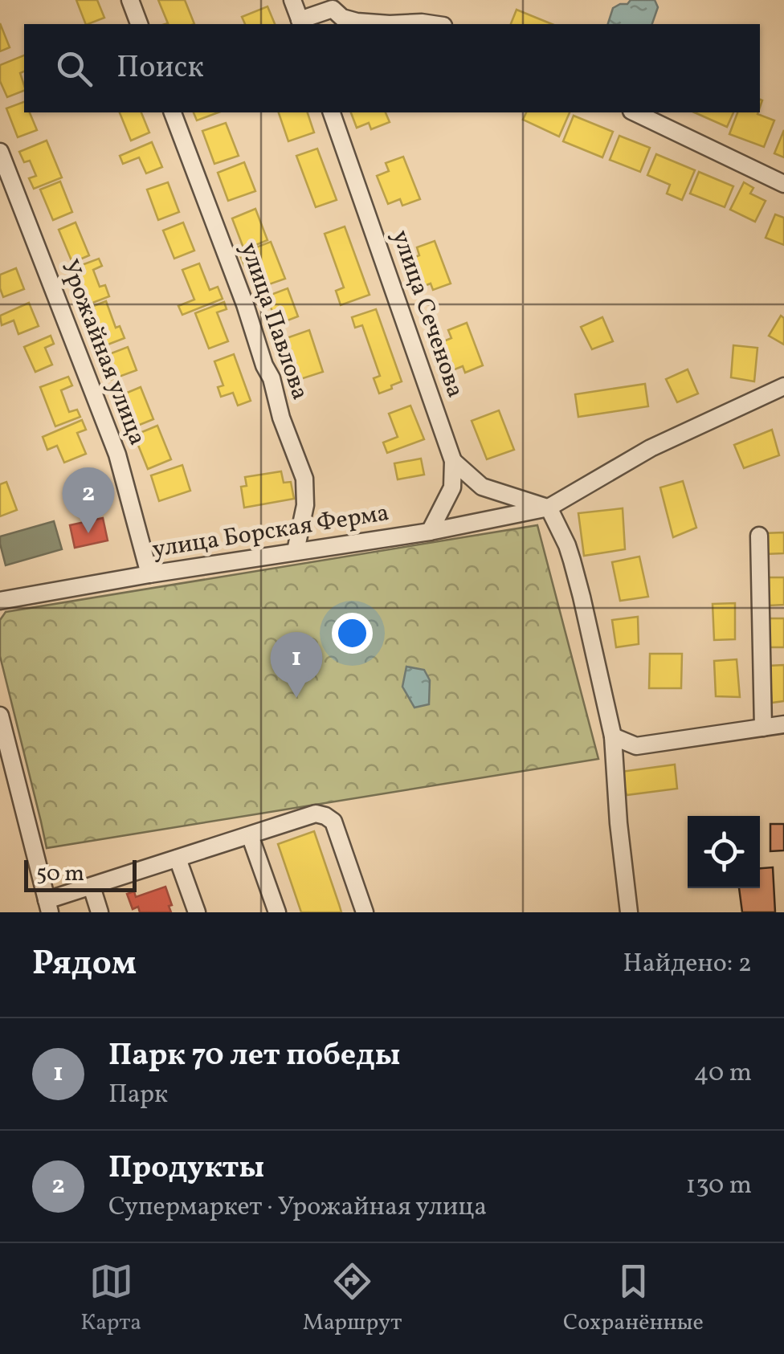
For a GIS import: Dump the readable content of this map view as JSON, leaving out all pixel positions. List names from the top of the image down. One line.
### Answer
{"streets":{"street":["улица Сеченова","улица Павлова","Урожайная улица","улица Борская Ферма"]},"crossings":[["улица Сеченова","улица Борская Ферма"],["улица Павлова","улица Борская Ферма"],["Урожайная улица","улица Борская Ферма"]],"scale_bar":"50 m","page":{"search":"Поиск","pins":["2","1"],"scale":"50 m","heading":["Рядом","Найдено: 2"],"list":[{"mark":"1","name":"Парк 70 лет победы","note":"Парк","value":"40 m"},{"mark":"2","name":"Продукты","note":"Супермаркет · Урожайная улица","value":"130 m"}],"nav":["Карта","Маршрут","Сохранённые"]}}
